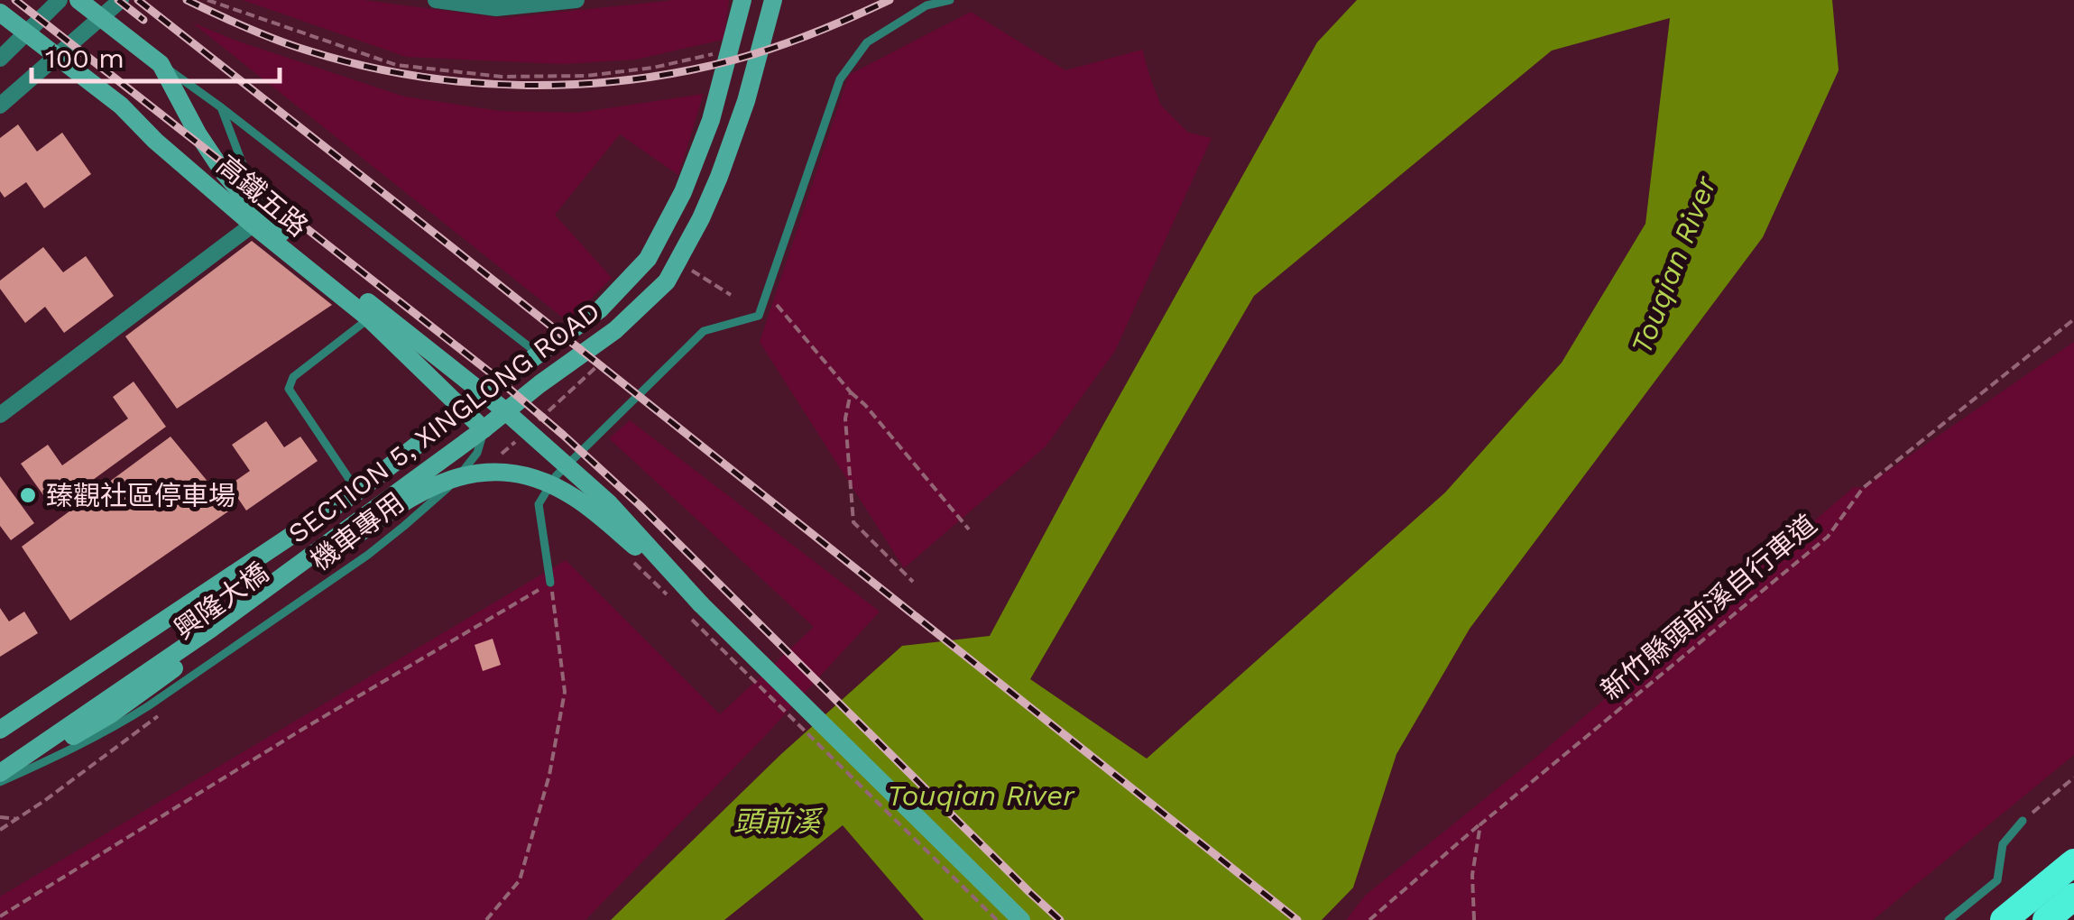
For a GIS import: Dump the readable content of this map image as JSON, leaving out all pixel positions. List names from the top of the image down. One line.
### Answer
{"streets":{"street":["高鐵五路","SECTION 5, XINGLONG ROAD","興隆大橋"],"lane":["機車專用"],"path":["新竹縣頭前溪自行車道"]},"crossings":[["高鐵五路","興隆大橋"],["SECTION 5, XINGLONG ROAD","機車專用"],["SECTION 5, XINGLONG ROAD","興隆大橋"],["機車專用","興隆大橋"]],"water":["Touqian River","頭前溪"],"places":["臻觀社區停車場"],"scale_bar":"100 m"}
